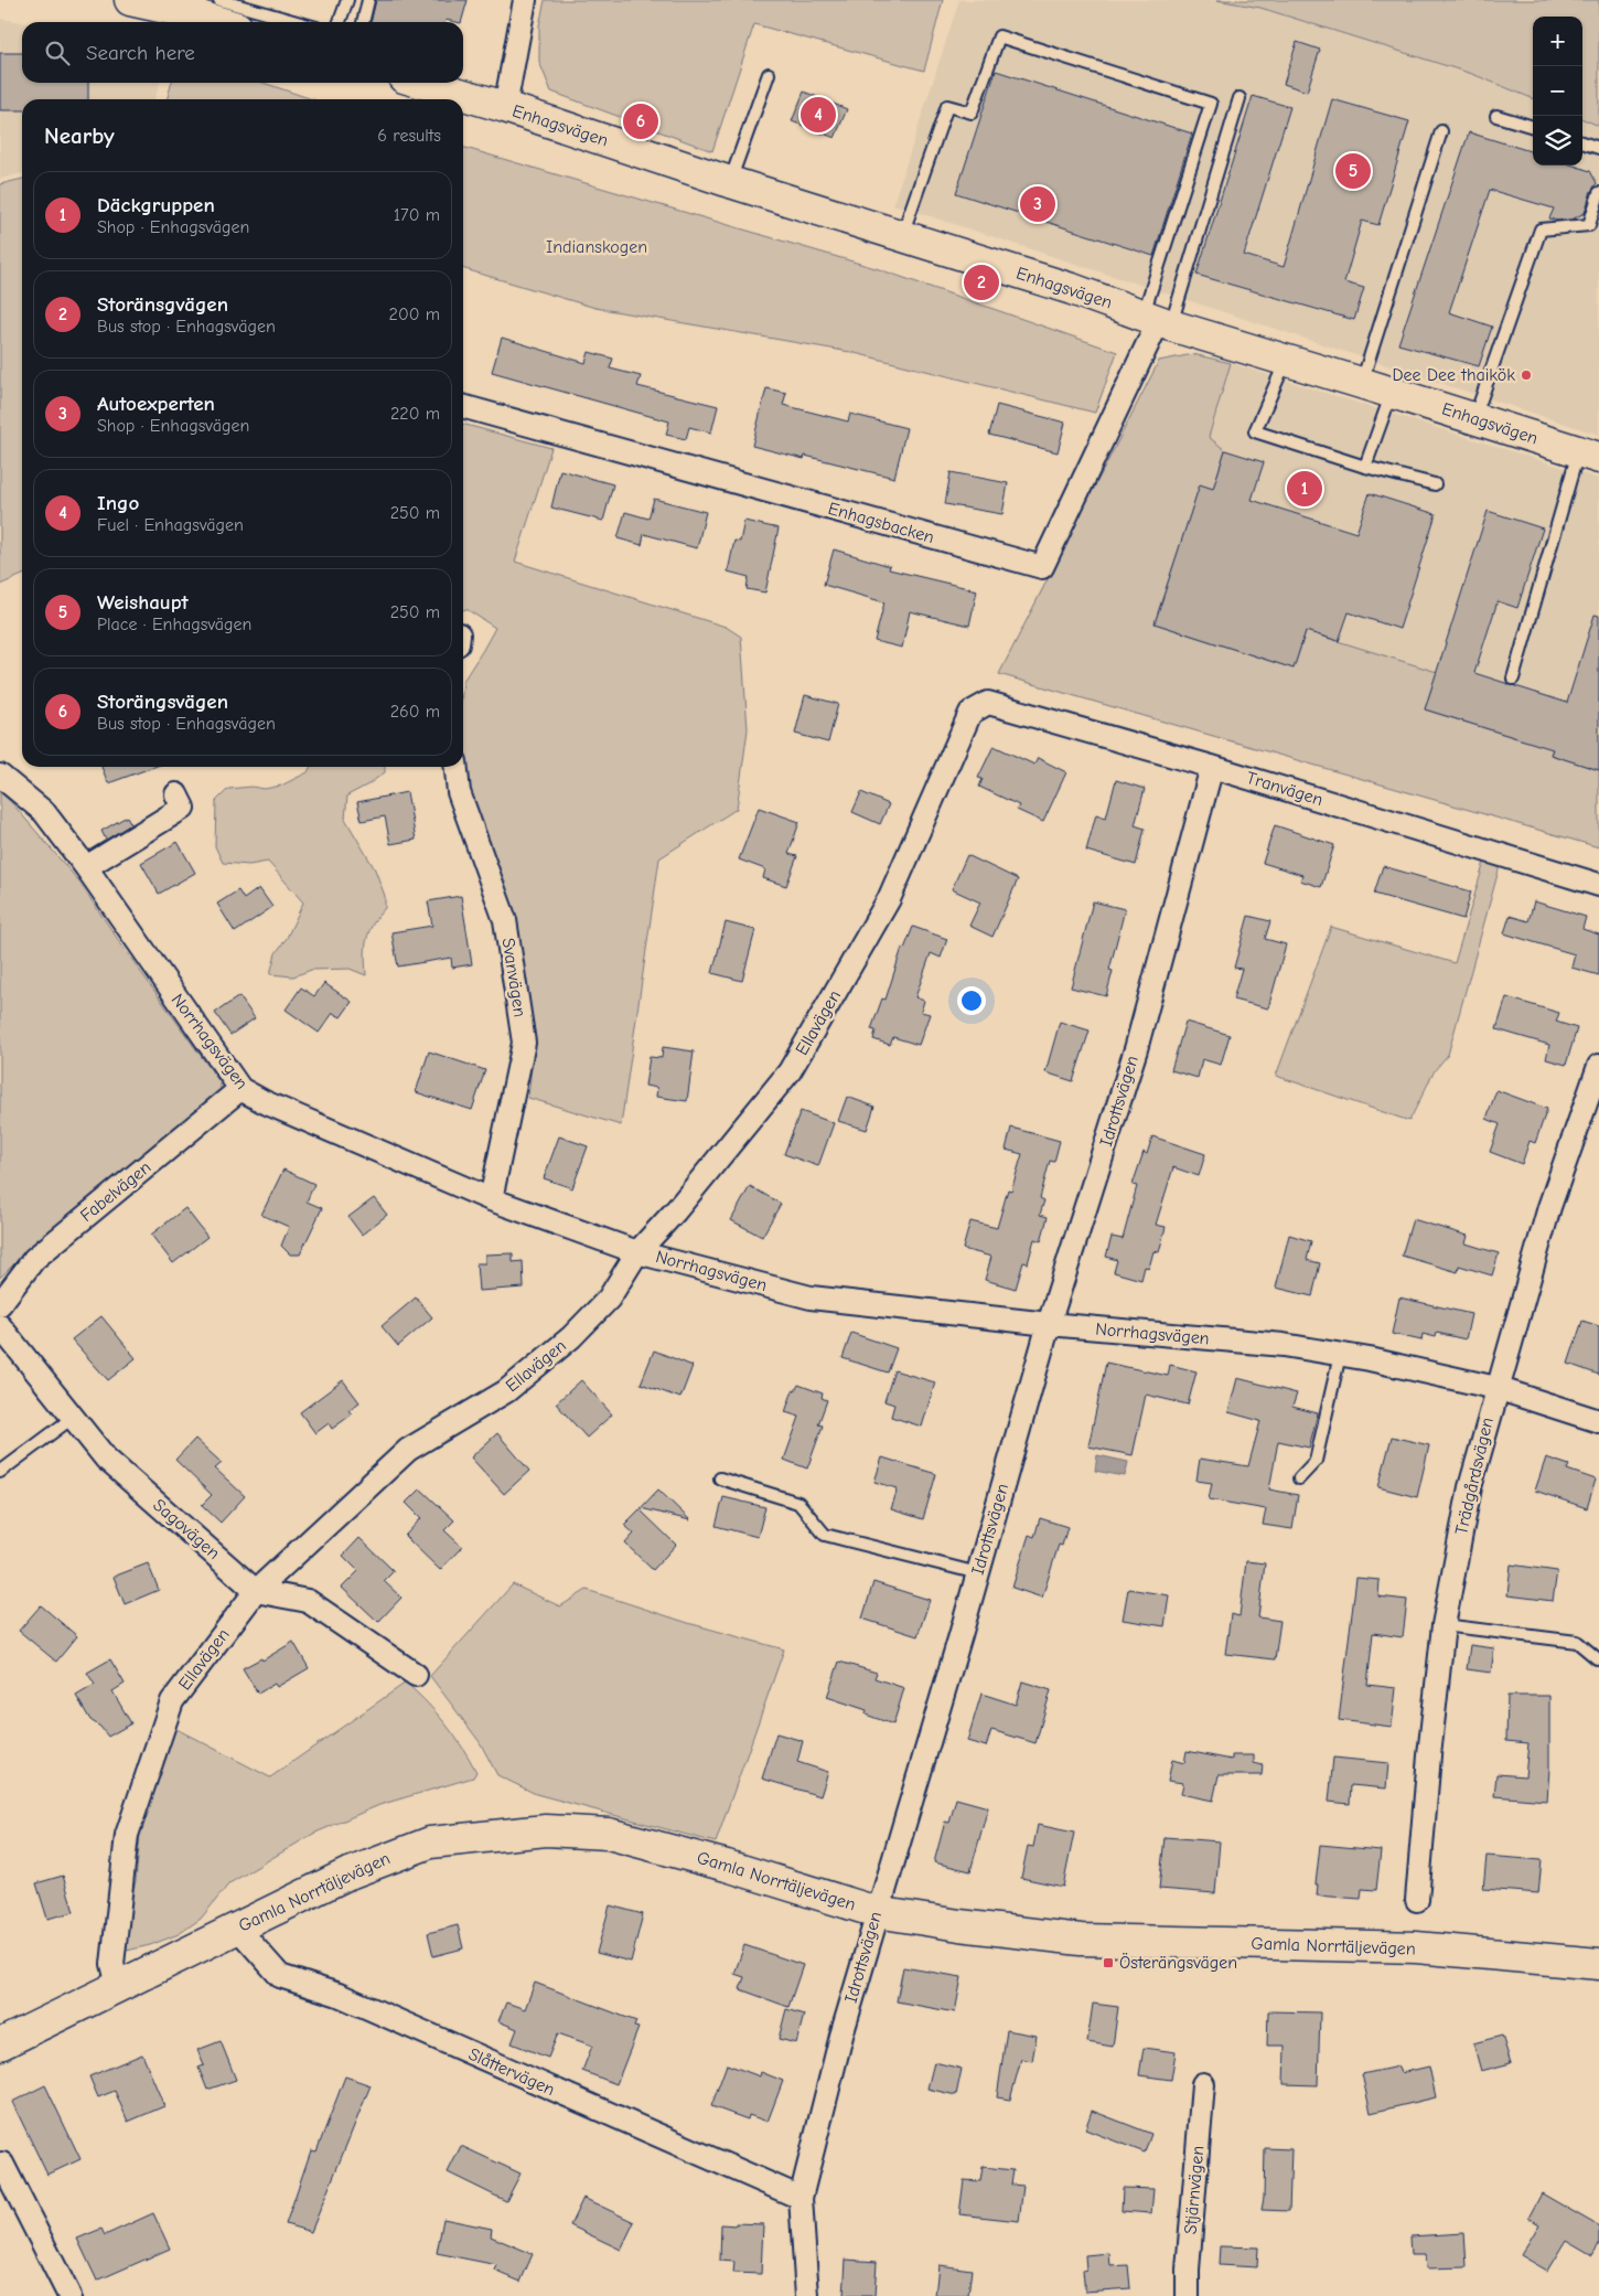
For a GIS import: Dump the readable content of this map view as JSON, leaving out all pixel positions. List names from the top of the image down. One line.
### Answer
{"streets":{"street":["Enhagsvägen","Enhagsbacken","Tranvägen","Svanvägen","Ellavägen","Norrhagsvägen","Idrottsvägen","Fabelvägen","Trädgårdsvägen","Sagovägen","Gamla Norrtäljevägen","Slåttervägen","Stjärnvägen"]},"crossings":[["Enhagsvägen","Enhagsbacken"],["Tranvägen","Ellavägen"],["Tranvägen","Idrottsvägen"],["Svanvägen","Norrhagsvägen"],["Ellavägen","Norrhagsvägen"],["Ellavägen","Sagovägen"],["Ellavägen","Gamla Norrtäljevägen"],["Norrhagsvägen","Idrottsvägen"],["Norrhagsvägen","Fabelvägen"],["Norrhagsvägen","Trädgårdsvägen"],["Idrottsvägen","Gamla Norrtäljevägen"],["Idrottsvägen","Slåttervägen"],["Gamla Norrtäljevägen","Slåttervägen"]],"parks":["Indianskogen"],"places":{"other":["Dee Dee thaikök"],"transit":["Österängsvägen"]},"page":{"map_buttons":["+","−"],"search":"Search here","pins":["4","6","5","3","2","1"],"heading":["Nearby","6 results"],"list":[{"mark":"1","name":"Däckgruppen","note":"Shop · Enhagsvägen","value":"170 m"},{"mark":"2","name":"Storänsgvägen","note":"Bus stop · Enhagsvägen","value":"200 m"},{"mark":"3","name":"Autoexperten","note":"Shop · Enhagsvägen","value":"220 m"},{"mark":"4","name":"Ingo","note":"Fuel · Enhagsvägen","value":"250 m"},{"mark":"5","name":"Weishaupt","note":"Place · Enhagsvägen","value":"250 m"},{"mark":"6","name":"Storängsvägen","note":"Bus stop · Enhagsvägen","value":"260 m"}]}}
